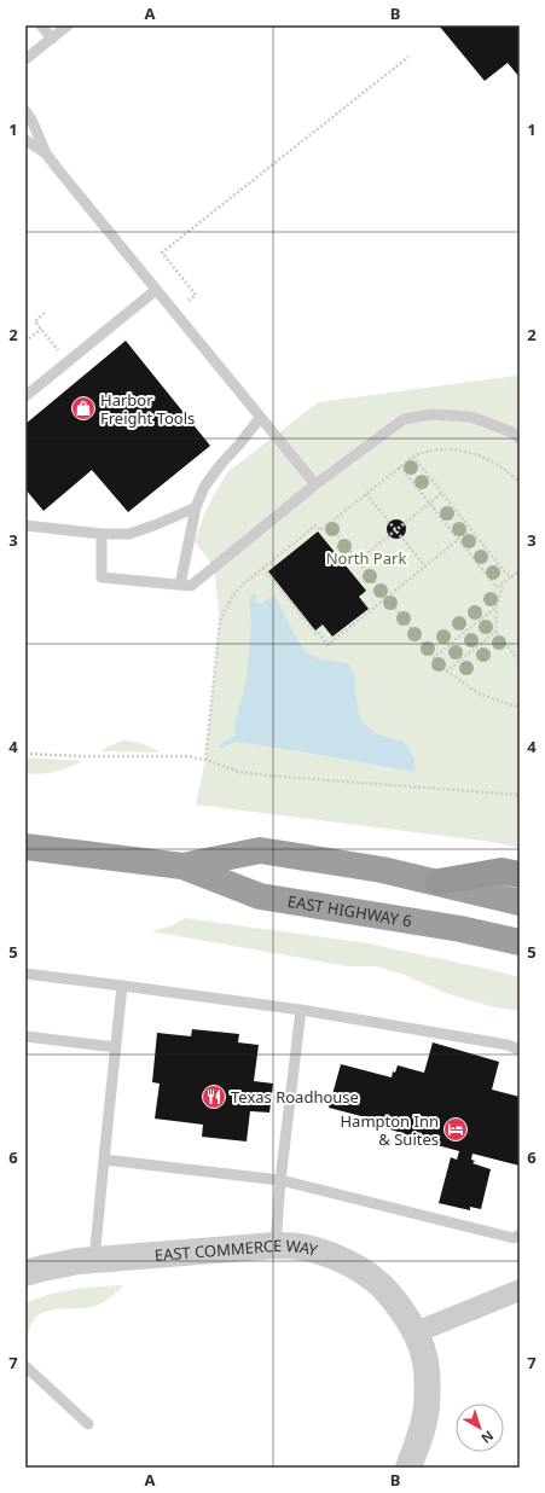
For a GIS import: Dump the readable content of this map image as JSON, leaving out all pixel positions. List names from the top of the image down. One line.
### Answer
{"streets":{"highway":["EAST HIGHWAY 6"],"street":["EAST COMMERCE WAY"]},"parks":["North Park"],"places":{"shop":["Harbor Freight Tools"],"restaurant":["Texas Roadhouse"],"hotel":["Hampton Inn & Suites"]},"north":"bottom right","grid":{"columns":["A","B"],"rows":["1","2","3","4","5","6","7"]}}
